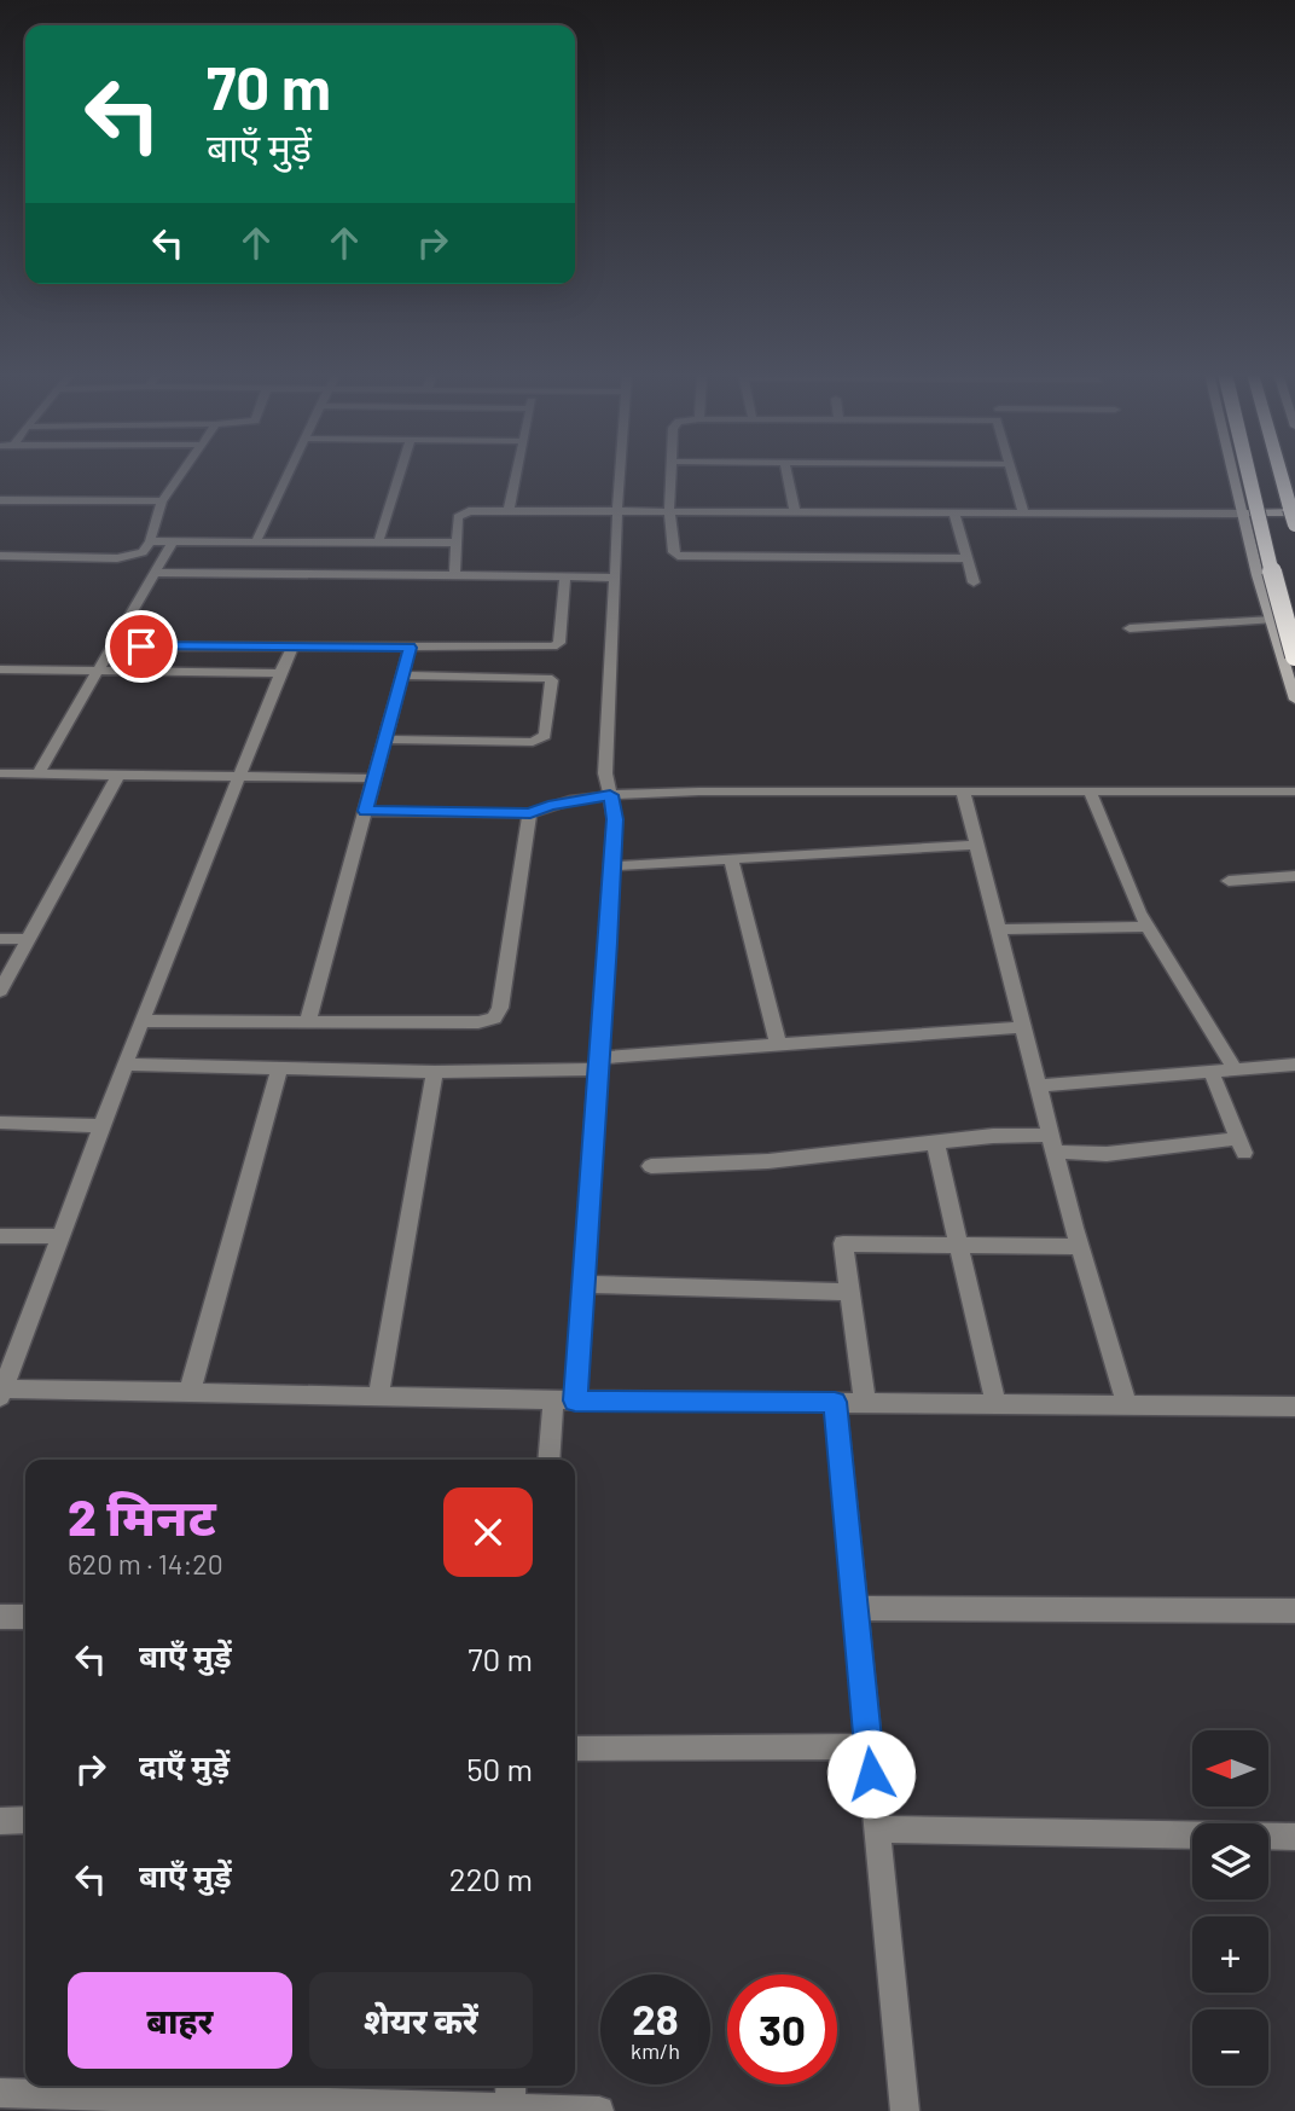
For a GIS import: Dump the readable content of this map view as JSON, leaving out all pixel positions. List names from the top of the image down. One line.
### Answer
{"north":"left","page":{"turn":["70 m","बाएँ मुड़ें"],"heading":["2 मिनट","620 m · 14:20"],"list":[{"name":"बाएँ मुड़ें","value":"70 m"},{"name":"दाएँ मुड़ें","value":"50 m"},{"name":"बाएँ मुड़ें","value":"220 m"}],"map_buttons":["+","−"],"buttons":["बाहर","शेयर करें"],"speed":"28 km/h","limit":"30"}}
